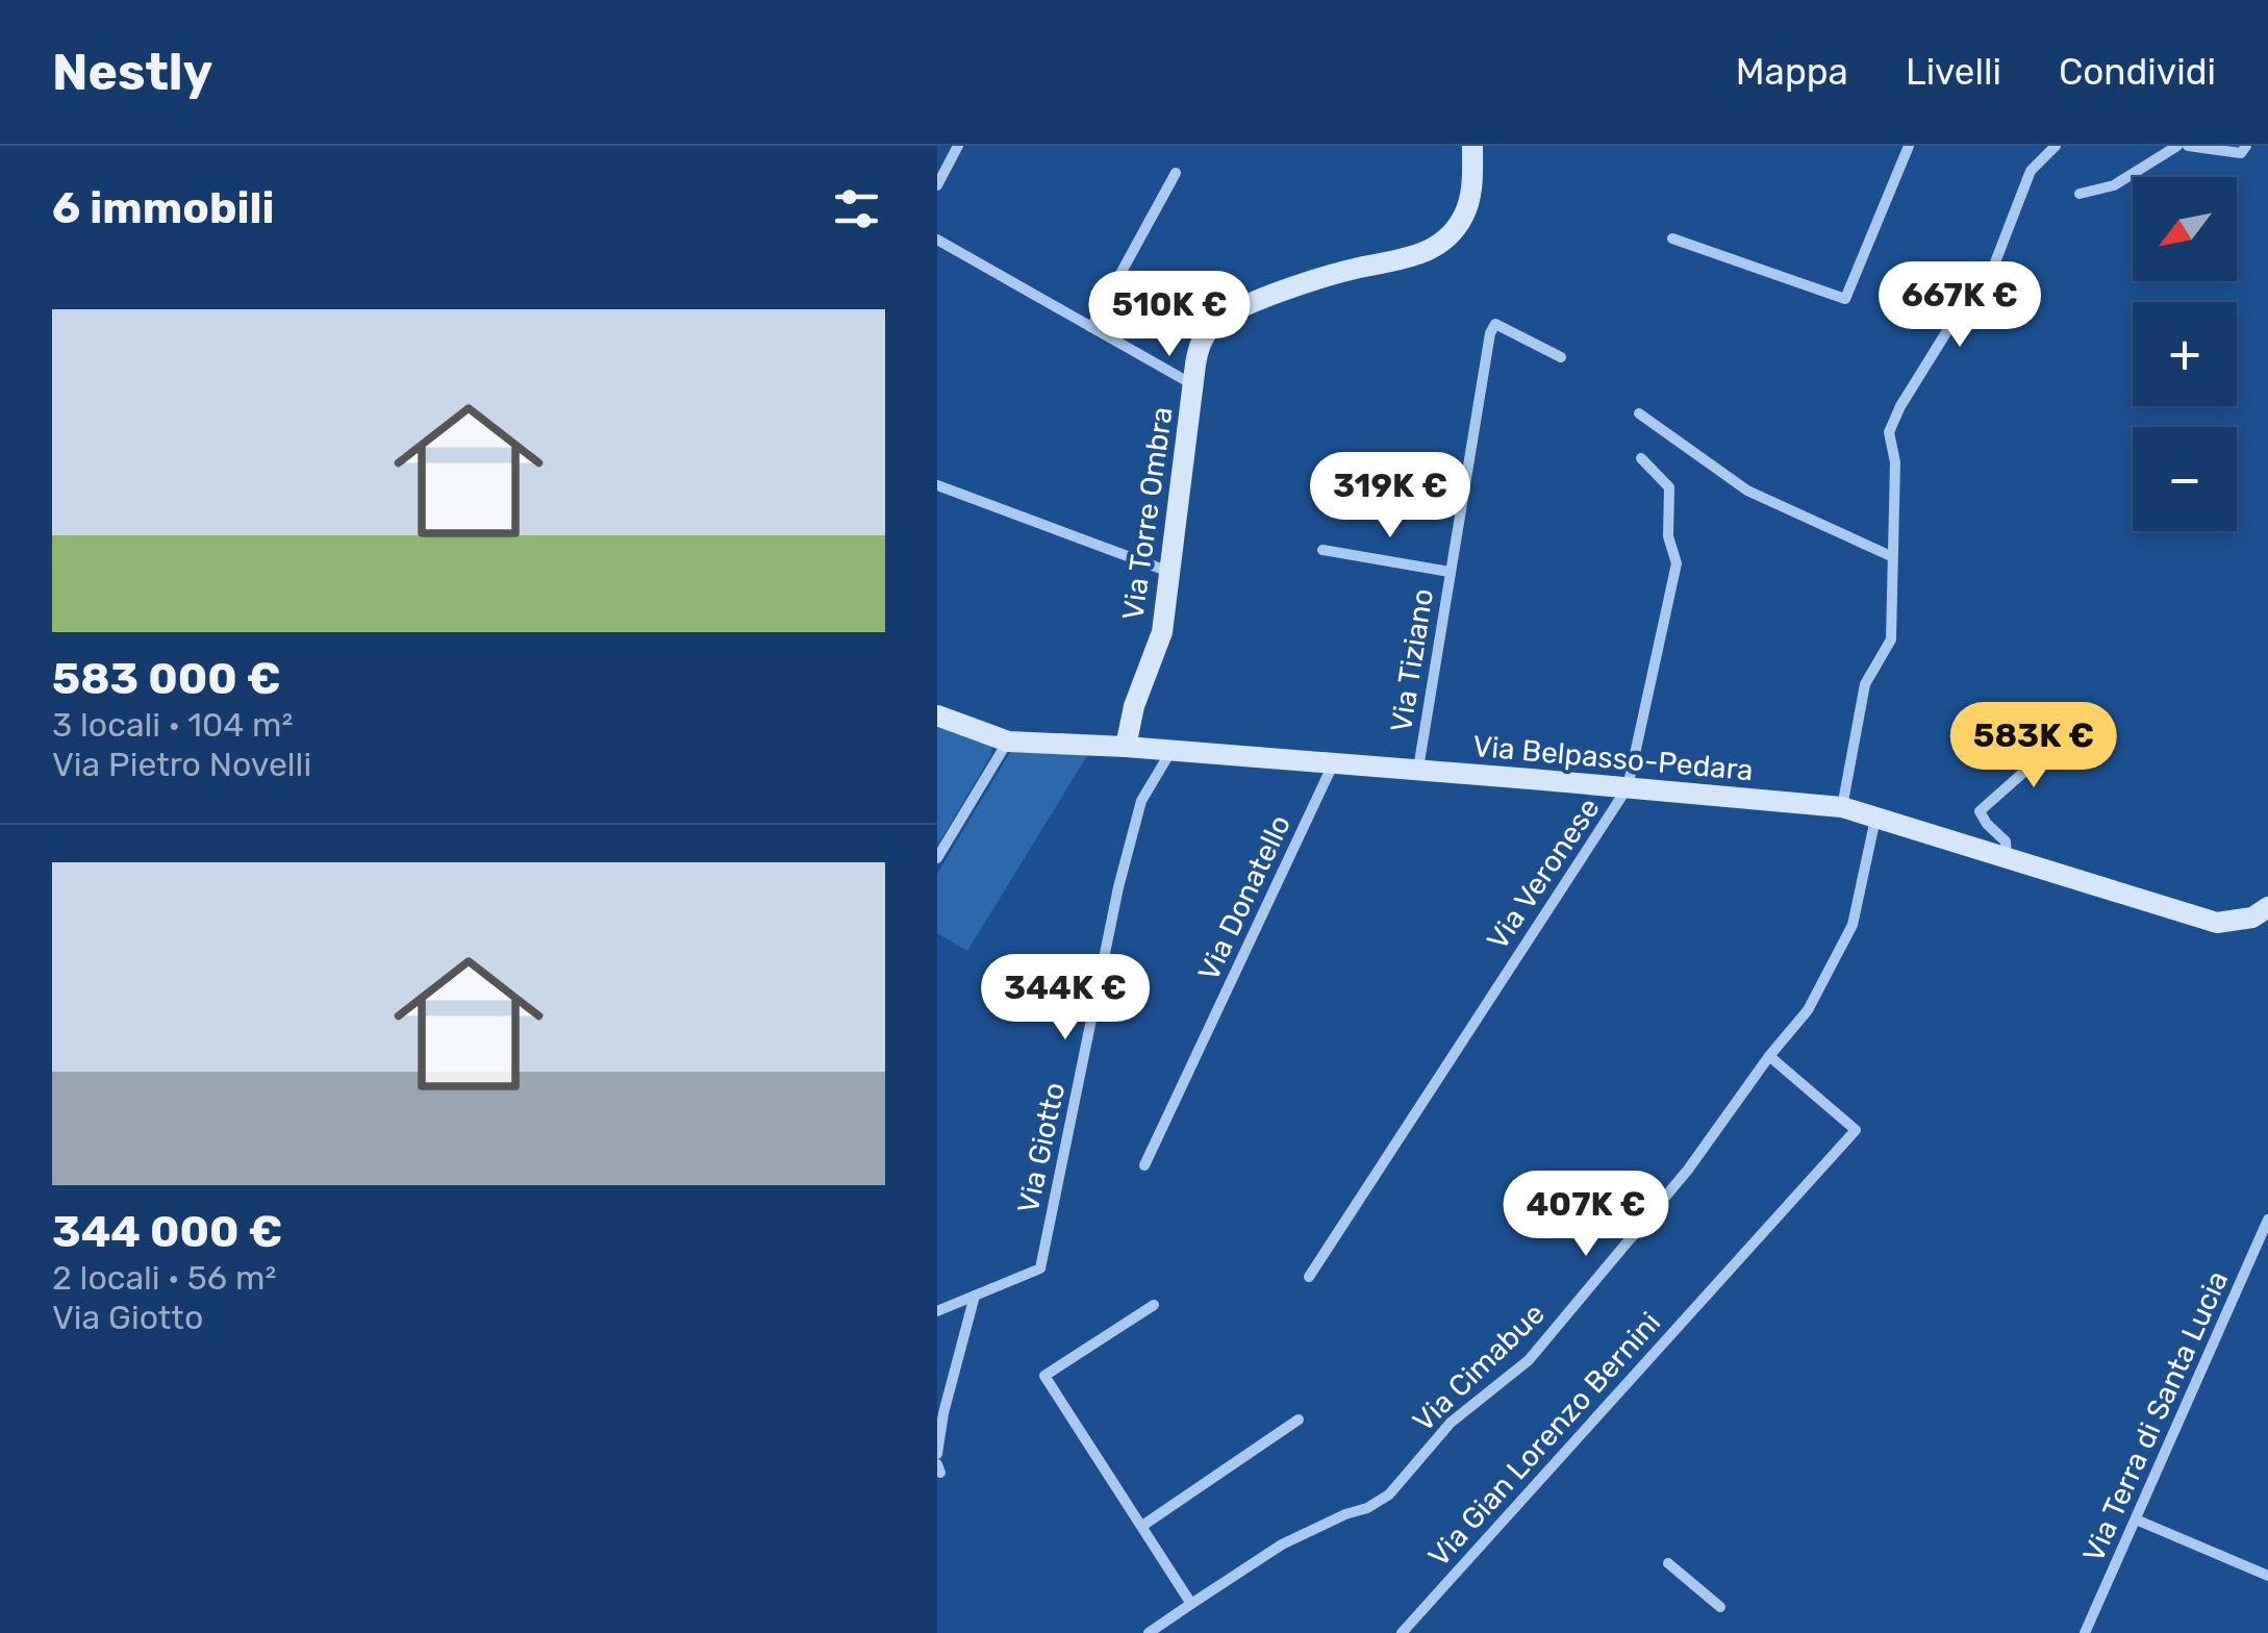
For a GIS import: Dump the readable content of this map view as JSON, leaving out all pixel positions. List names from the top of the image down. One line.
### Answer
{"streets":{"street":["Via Torre Ombra","Via Tiziano","Via Belpasso-Pedara","Via Veronese","Via Donatello","Via Giotto","Via Cimabue","Via Terra di Santa Lucia","Via Gian Lorenzo Bernini"]},"crossings":[["Via Torre Ombra","Via Belpasso-Pedara"],["Via Tiziano","Via Belpasso-Pedara"],["Via Belpasso-Pedara","Via Veronese"],["Via Belpasso-Pedara","Via Donatello"],["Via Belpasso-Pedara","Via Giotto"],["Via Belpasso-Pedara","Via Cimabue"],["Via Cimabue","Via Gian Lorenzo Bernini"]],"north":"bottom left","page":{"header":"Nestly","nav":["Mappa","Livelli","Condividi"],"heading":"6 immobili","map_buttons":["+","−"],"price":["667K €","510K €","319K €","583K €","344K €","407K €"],"list":[{"name":"583 000 €","note":"3 locali · 104 m² · Via Pietro Novelli"},{"name":"344 000 €","note":"2 locali · 56 m² · Via Giotto"}]}}
